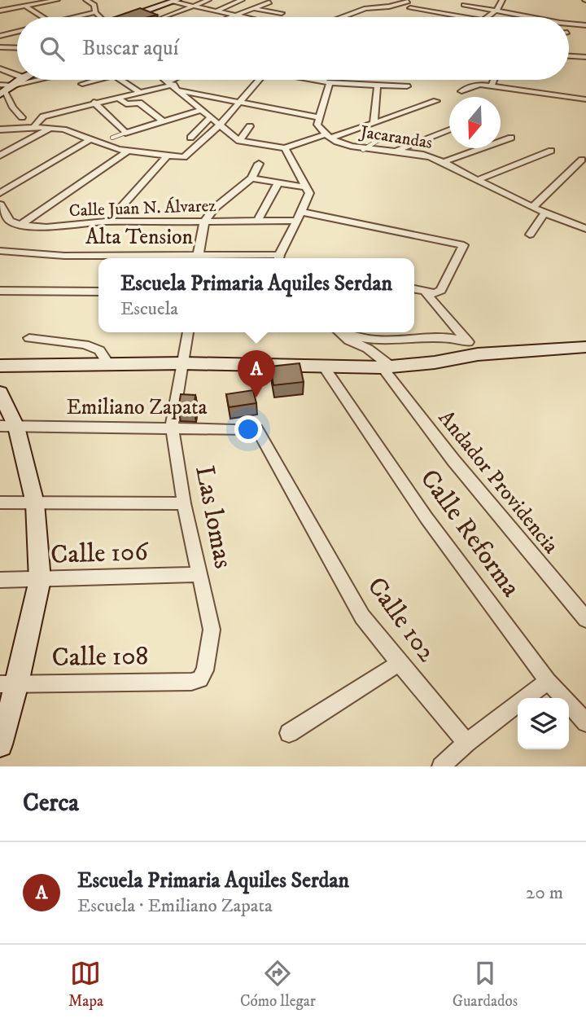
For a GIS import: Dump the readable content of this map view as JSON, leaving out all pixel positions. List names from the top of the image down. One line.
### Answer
{"streets":{"street":["Jacarandas","Calle Juan N. Álvarez","Alta Tension","Emiliano Zapata","Andador Providencia","Las lomas","Calle Reforma","Calle 106","Calle 102","Calle 108"]},"crossings":[["Emiliano Zapata","Las lomas"],["Emiliano Zapata","Calle 102"],["Las lomas","Calle 106"],["Las lomas","Calle 108"]],"north":"bottom","page":{"search":"Buscar aquí","popup":["Escuela Primaria Aquiles Serdan","Escuela"],"pins":"A","heading":"Cerca","list":[{"mark":"A","name":"Escuela Primaria Aquiles Serdan","note":"Escuela · Emiliano Zapata","value":"20 m"}],"nav":["Mapa","Cómo llegar","Guardados"]}}
